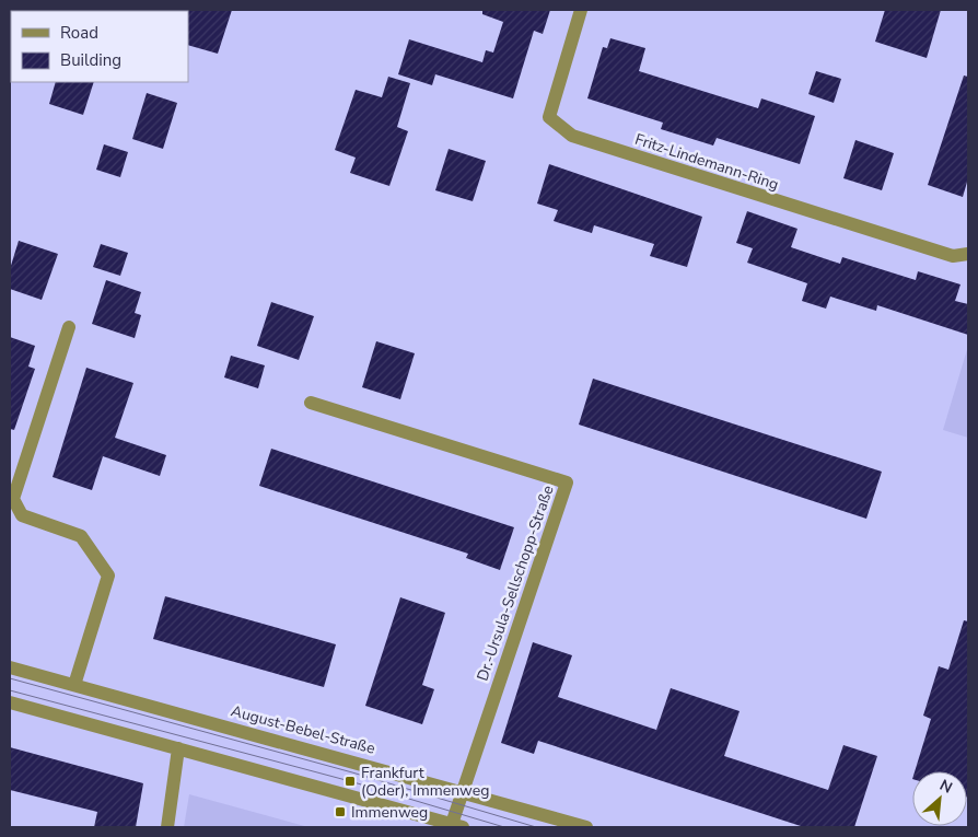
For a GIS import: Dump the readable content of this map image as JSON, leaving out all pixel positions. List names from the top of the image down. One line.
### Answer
{"streets":{"street":["Fritz-Lindemann-Ring","Dr.-Ursula-Sellschopp-Straße","August-Bebel-Straße"]},"crossings":[["Dr.-Ursula-Sellschopp-Straße","August-Bebel-Straße"]],"places":{"transit":["Frankfurt (Oder), Immenweg","Immenweg"]},"legend":["Road","Building"],"north":"top right"}
